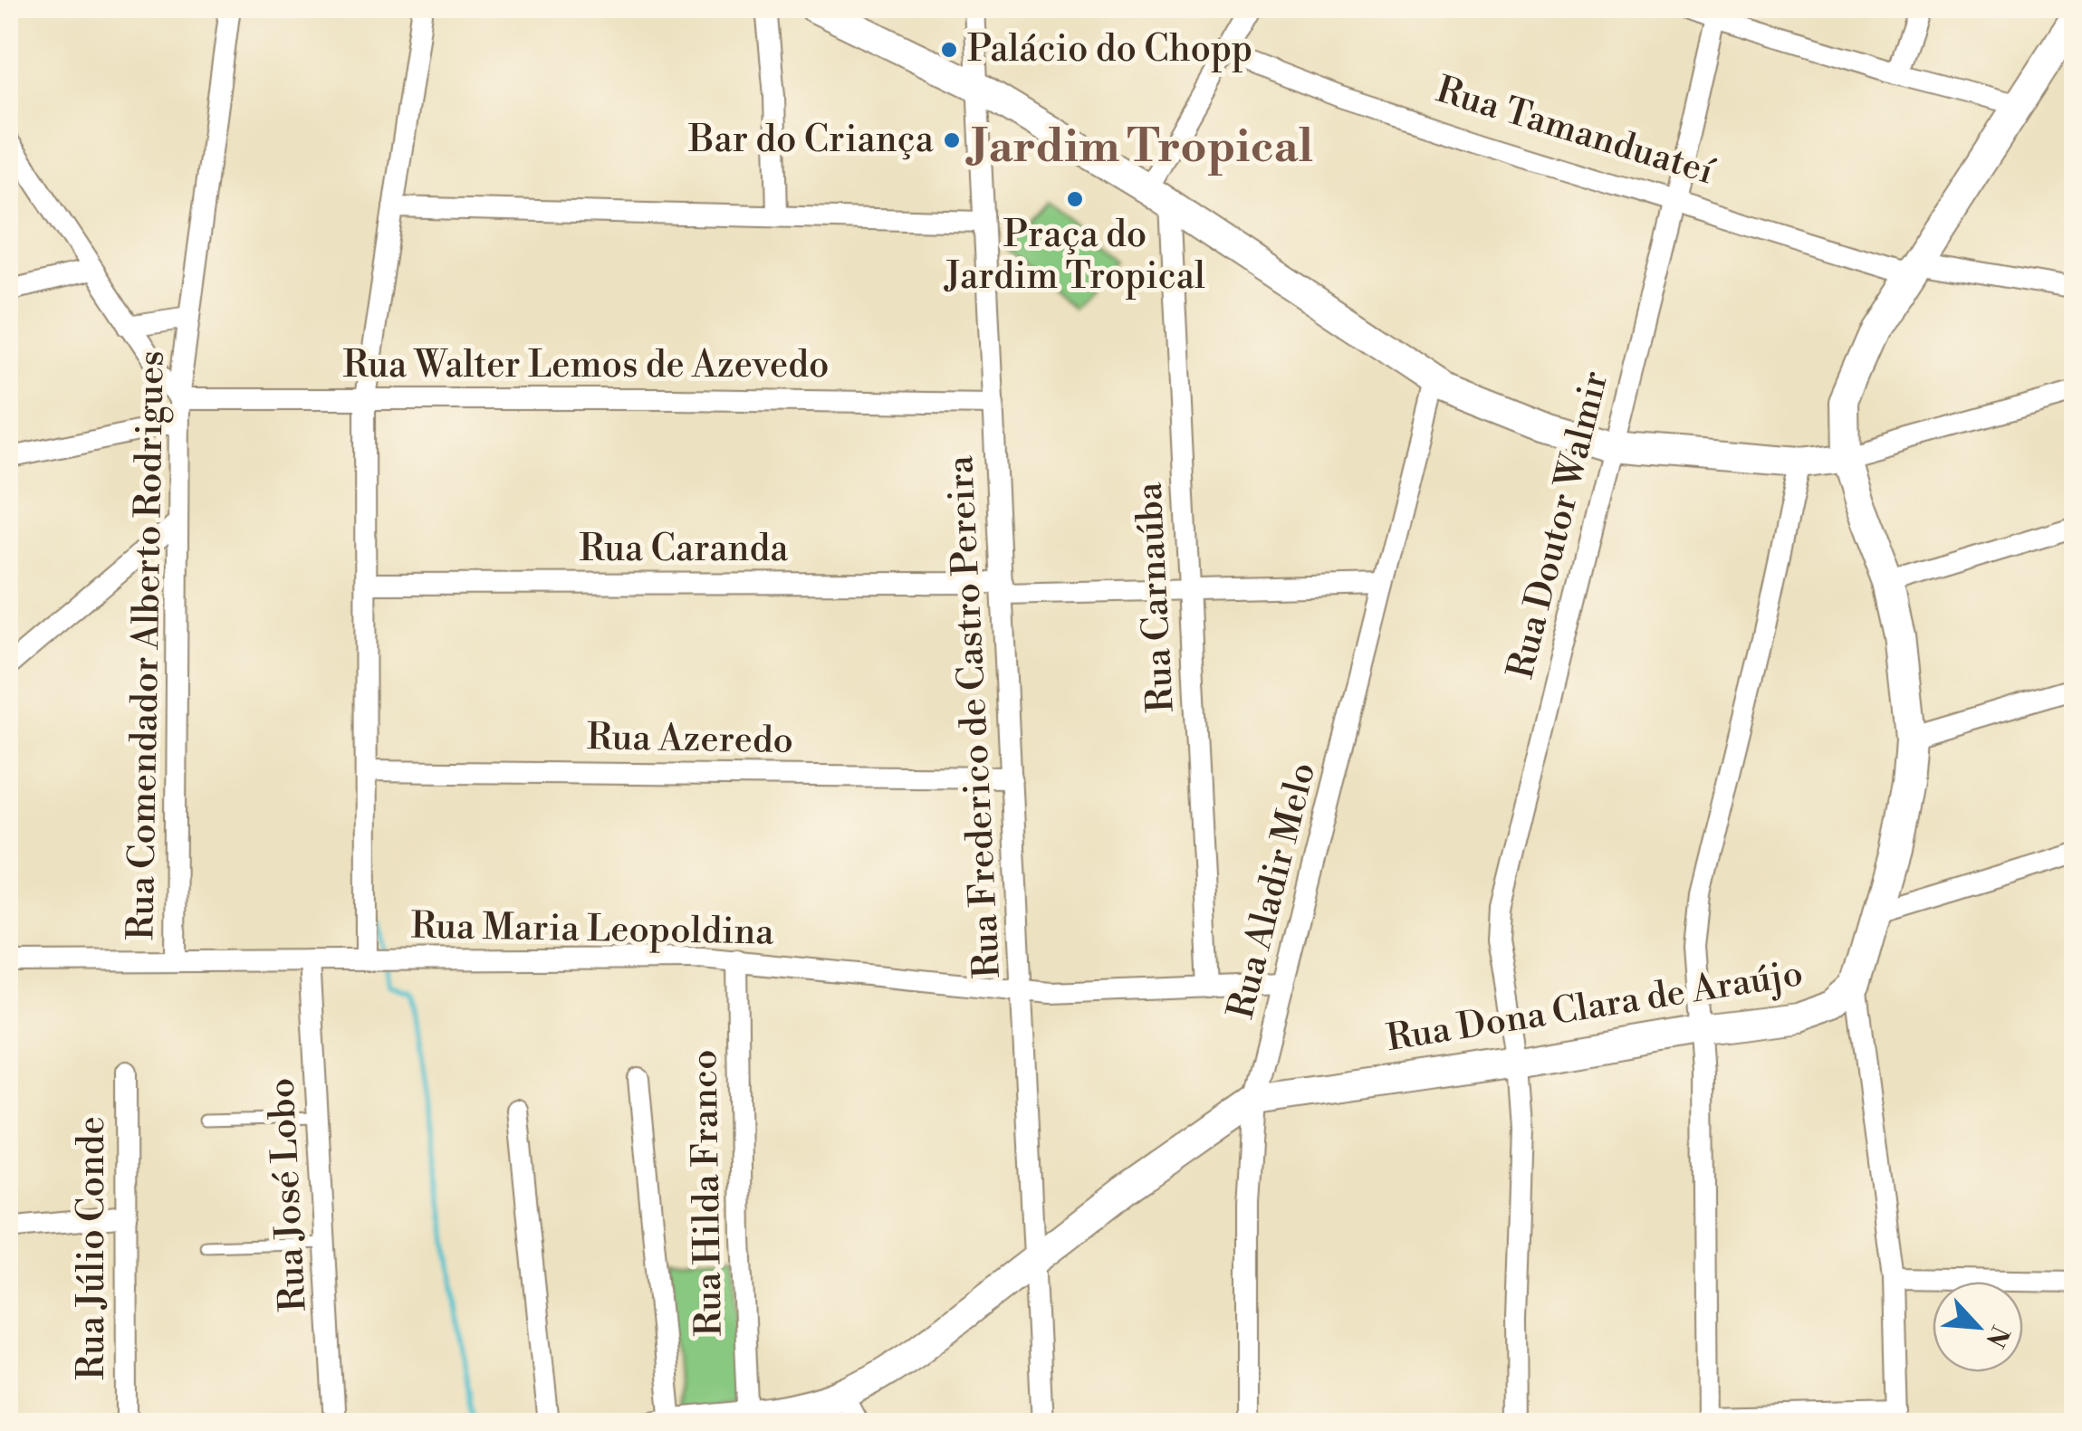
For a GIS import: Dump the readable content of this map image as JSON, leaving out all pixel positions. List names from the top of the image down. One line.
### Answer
{"streets":{"main road":["Rua Dona Clara de Araújo"],"street":["Rua Tamanduateí","Rua Walter Lemos de Azevedo","Rua Doutor Walmir","Rua Caranda","Rua Carnaúba","Rua Comendador Alberto Rodrigues","Rua Frederico de Castro Pereira","Rua Azeredo","Rua Aladir Melo","Rua Maria Leopoldina","Rua Hilda Franco","Rua José Lobo","Rua Júlio Conde"]},"crossings":[["Rua Tamanduateí","Rua Doutor Walmir"],["Rua Tamanduateí","Rua Dona Clara de Araújo"],["Rua Walter Lemos de Azevedo","Rua Comendador Alberto Rodrigues"],["Rua Walter Lemos de Azevedo","Rua Frederico de Castro Pereira"],["Rua Doutor Walmir","Rua Dona Clara de Araújo"],["Rua Caranda","Rua Carnaúba"],["Rua Caranda","Rua Frederico de Castro Pereira"],["Rua Caranda","Rua Aladir Melo"],["Rua Carnaúba","Rua Maria Leopoldina"],["Rua Comendador Alberto Rodrigues","Rua Maria Leopoldina"],["Rua Frederico de Castro Pereira","Rua Azeredo"],["Rua Frederico de Castro Pereira","Rua Maria Leopoldina"],["Rua Frederico de Castro Pereira","Rua Dona Clara de Araújo"],["Rua Aladir Melo","Rua Maria Leopoldina"],["Rua Aladir Melo","Rua Dona Clara de Araújo"],["Rua Maria Leopoldina","Rua Hilda Franco"],["Rua Maria Leopoldina","Rua José Lobo"],["Rua Dona Clara de Araújo","Rua Hilda Franco"]],"districts":["Jardim Tropical"],"places":["Palácio do Chopp","Bar do Criança","Praça do Jardim Tropical"],"north":"bottom right"}
